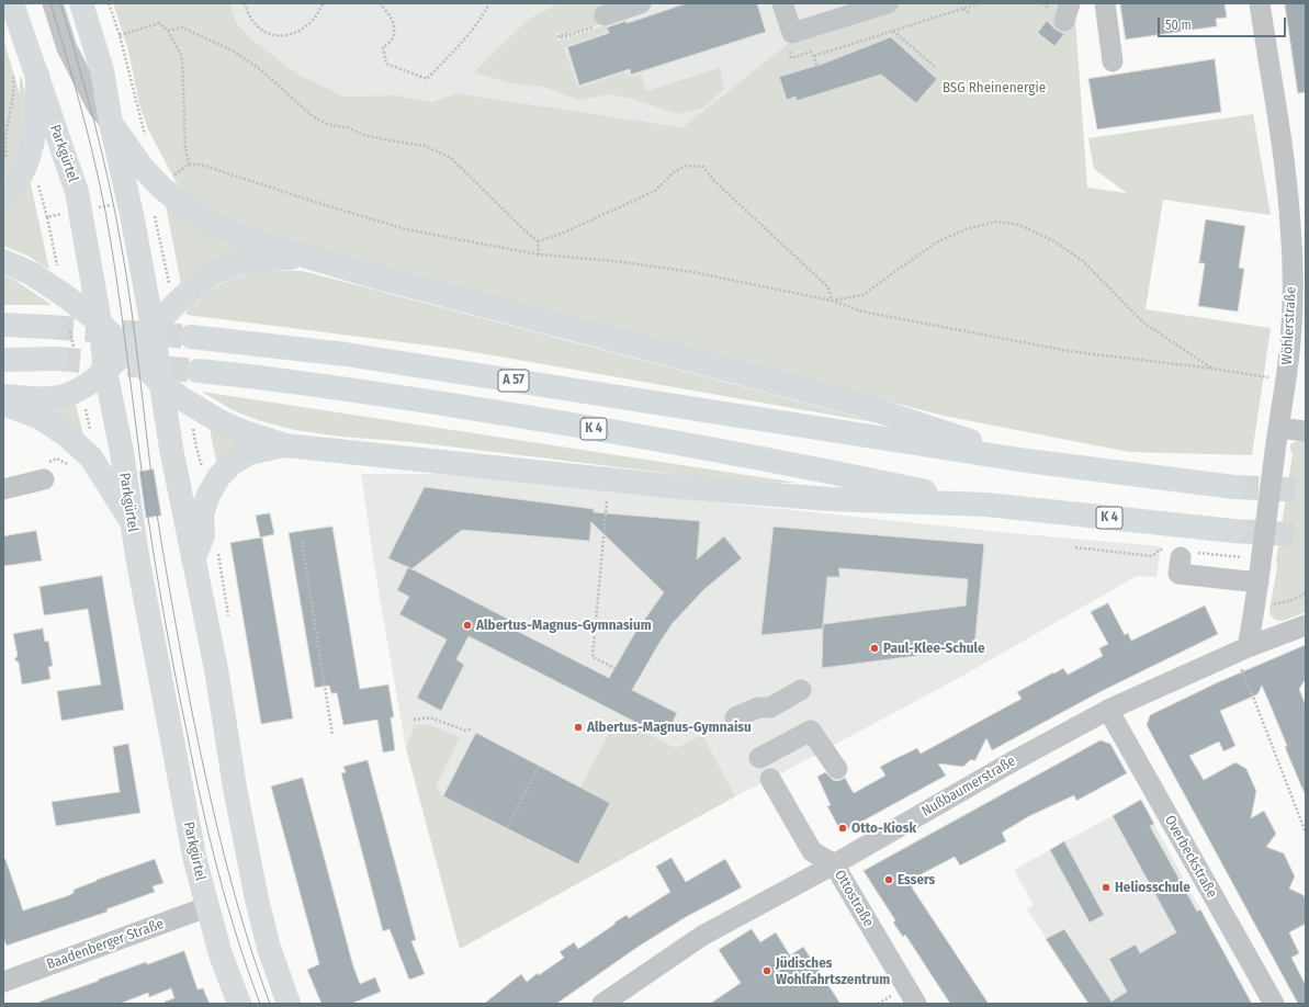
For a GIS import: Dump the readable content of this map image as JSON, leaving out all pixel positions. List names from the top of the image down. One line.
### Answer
{"streets":{"main road":["Parkgürtel","A 57","K 4"],"street":["Wöhlerstraße","Nußbaumerstraße","Overbeckstraße","Ottostraße","Baadenberger Straße"]},"crossings":[["Parkgürtel","Baadenberger Straße"],["Wöhlerstraße","Nußbaumerstraße"],["Nußbaumerstraße","Overbeckstraße"],["Nußbaumerstraße","Ottostraße"]],"parks":["BSG Rheinenergie"],"places":["Albertus-Magnus-Gymnasium","Paul-Klee-Schule","Albertus-Magnus-Gymnaisu","Otto-Kiosk","Essers","Heliosschule","Jüdisches Wohlfahrtszentrum"],"scale_bar":"50 m"}
